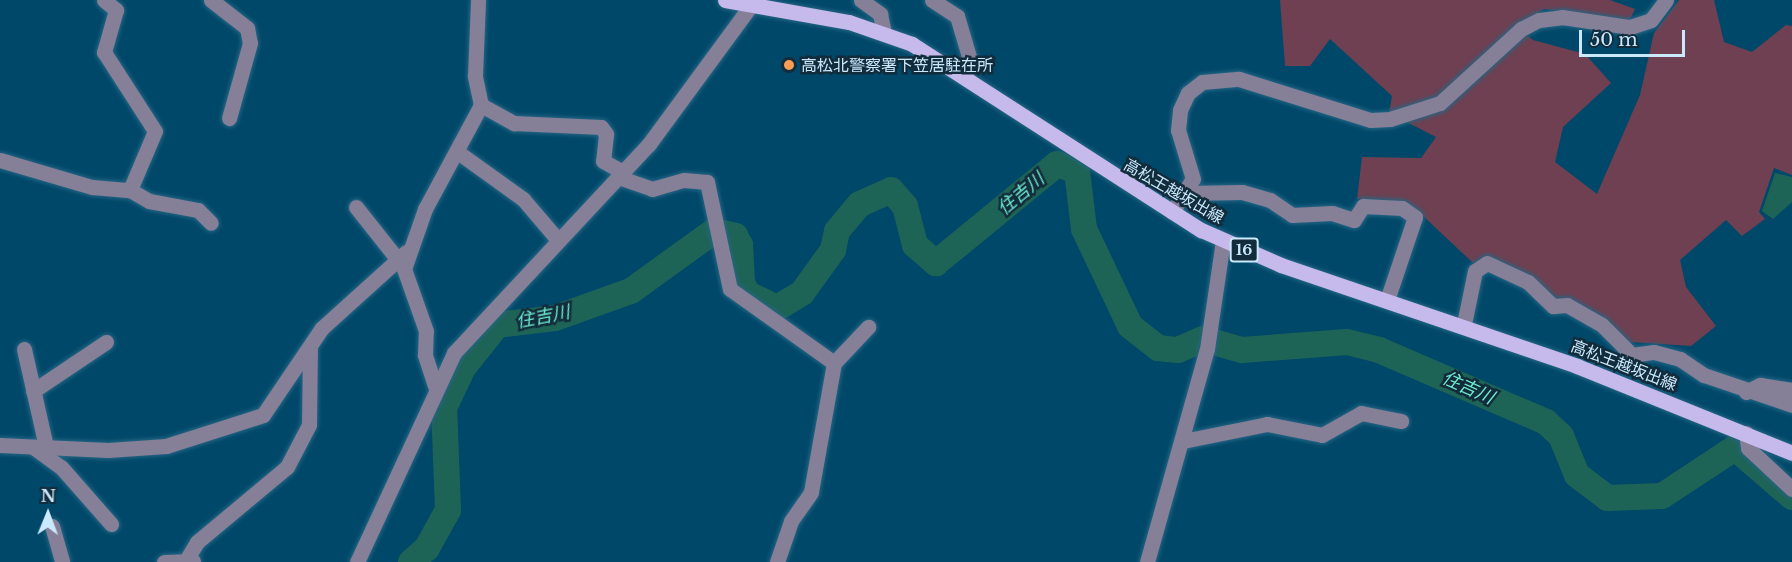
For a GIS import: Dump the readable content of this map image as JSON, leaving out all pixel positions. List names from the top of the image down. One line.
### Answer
{"streets":{"main road":["高松王越坂出線","16"]},"water":["住吉川"],"places":["高松北警察署下笠居駐在所"],"scale_bar":"50 m","north":"top"}
